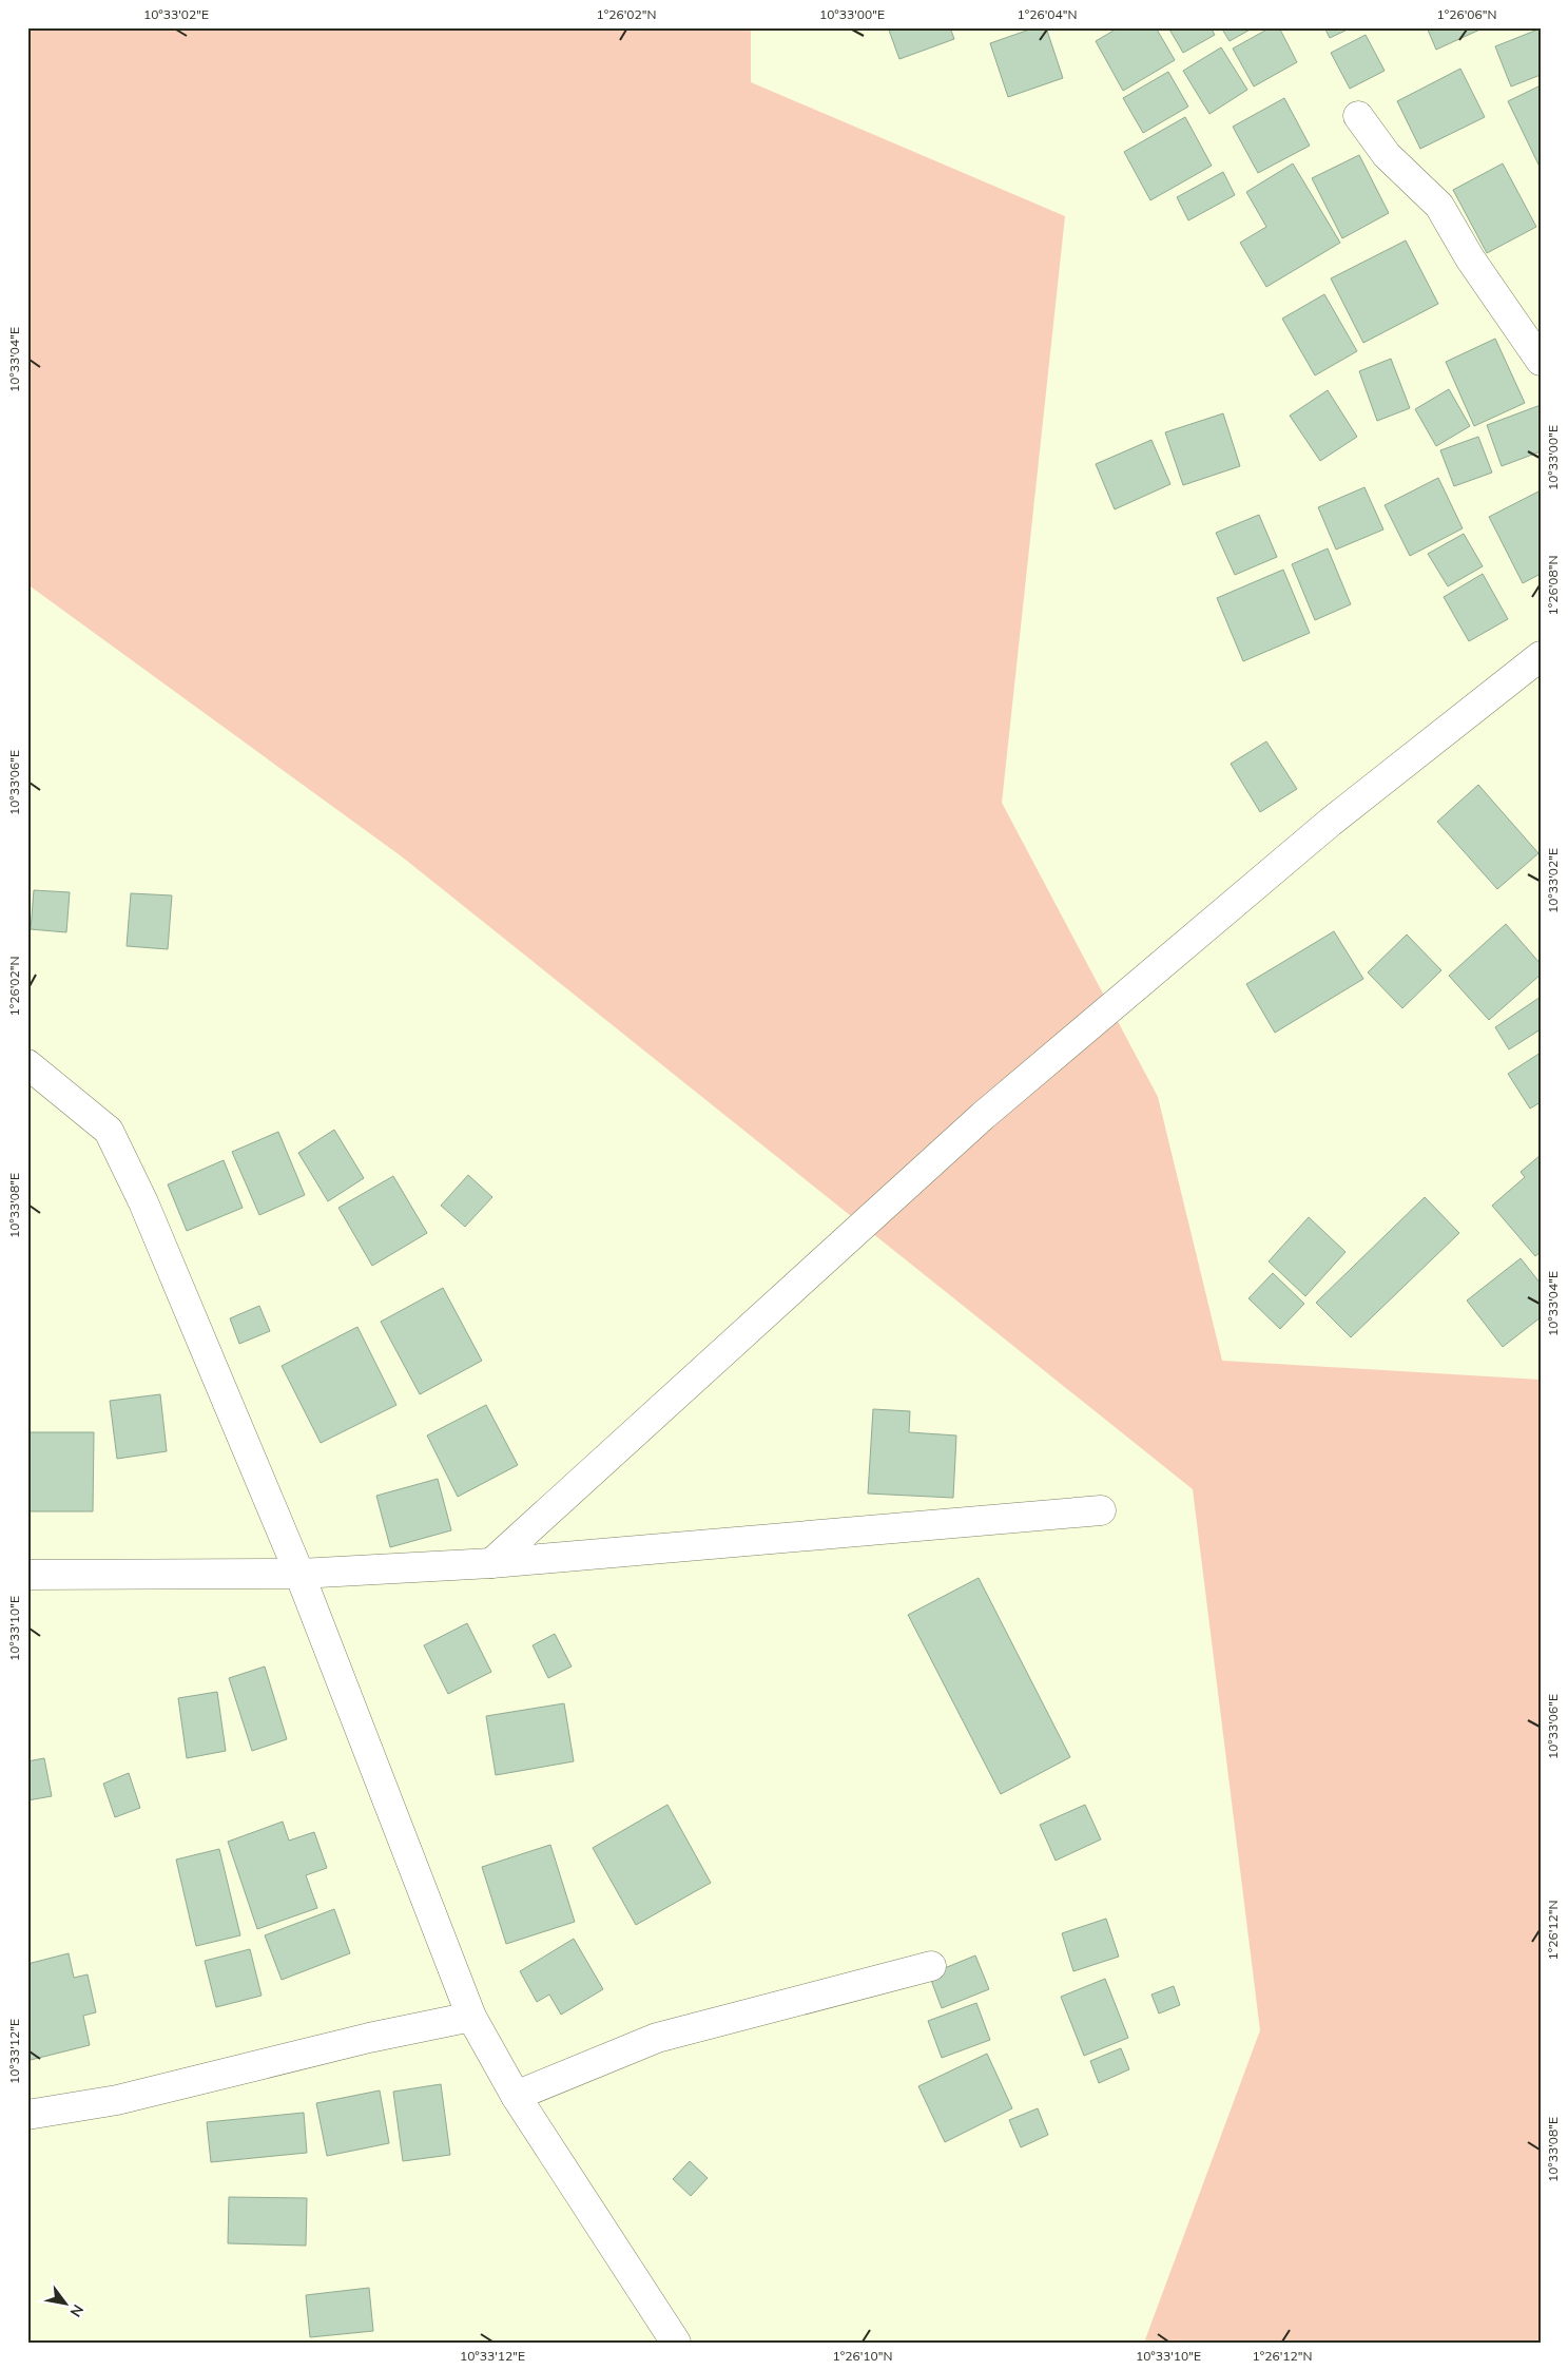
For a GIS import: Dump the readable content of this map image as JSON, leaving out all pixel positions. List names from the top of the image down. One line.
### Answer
{"north":"bottom right","coordinates":["10°33'02\"E","1°26'02\"N","10°33'00\"E","1°26'04\"N","1°26'06\"N","10°33'04\"E","1°26'08\"N","10°33'06\"E","10°33'08\"E","10°33'10\"E","1°26'12\"N","10°33'12\"E","1°26'10\"N"]}
